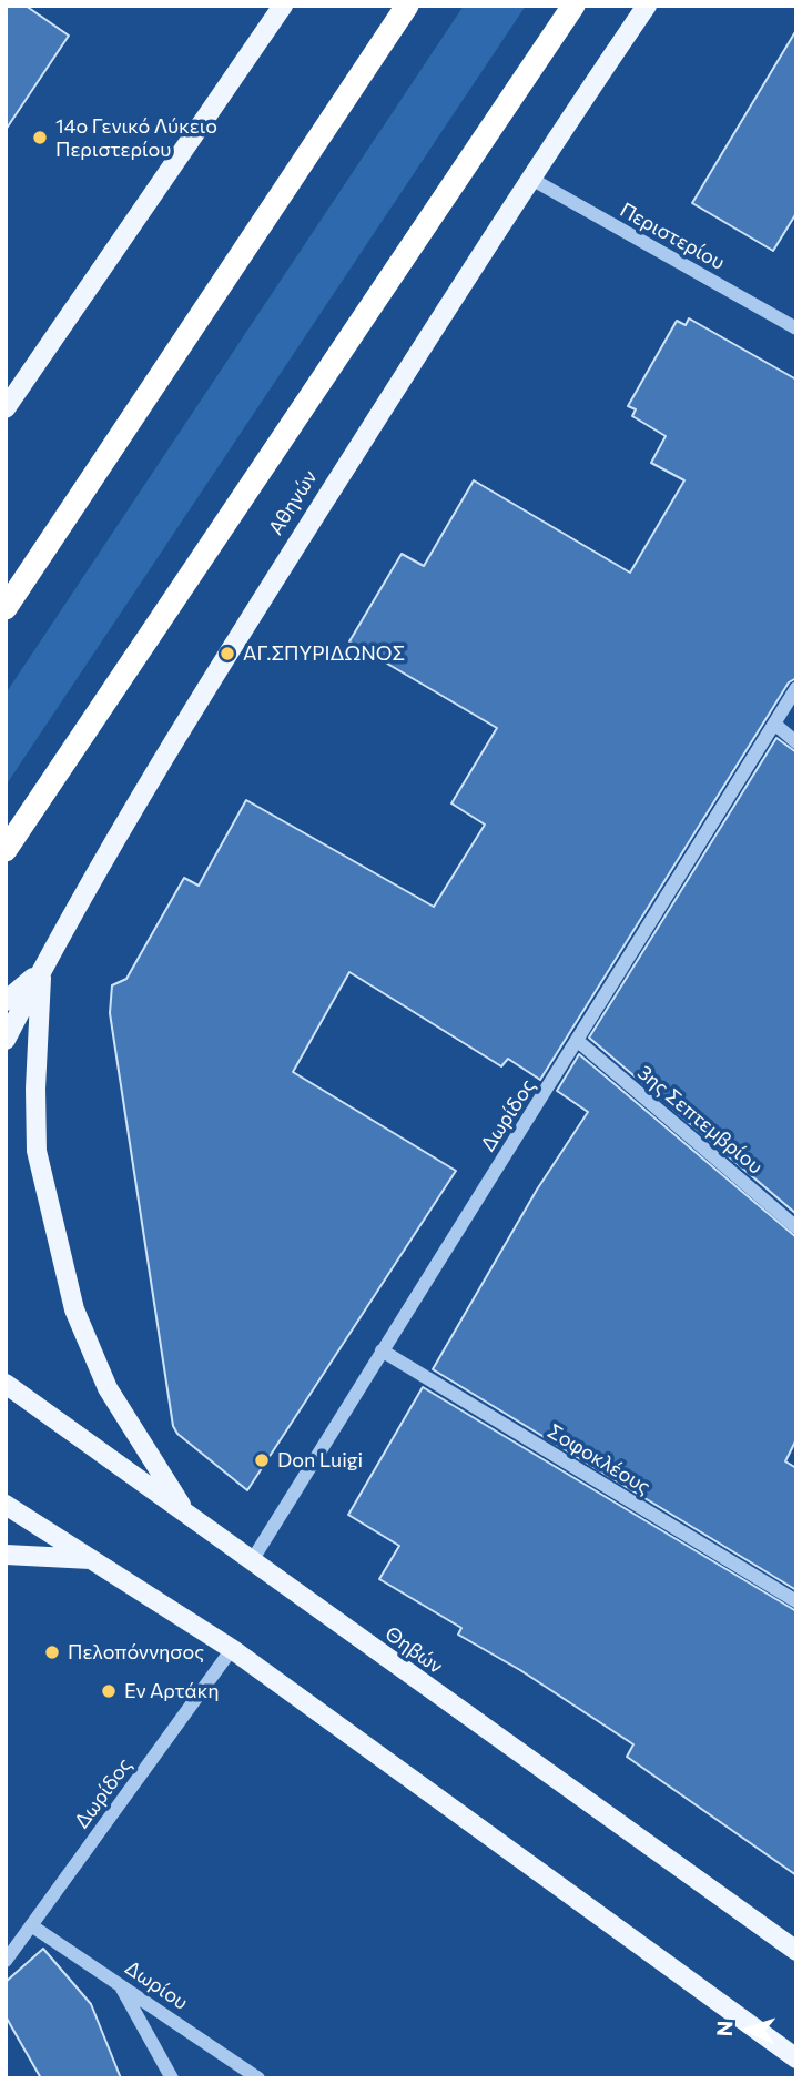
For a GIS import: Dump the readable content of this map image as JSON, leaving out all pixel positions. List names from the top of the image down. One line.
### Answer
{"streets":{"main road":["Αθηνών","Θηβών"],"street":["Περιστερίου","Δωρίδος","3ης Σεπτεμβρίου","Σοφοκλέους","Δωρίου"]},"crossings":[["Περιστερίου","Αθηνών"],["Δωρίδος","3ης Σεπτεμβρίου"],["Δωρίδος","Σοφοκλέους"],["Δωρίδος","Θηβών"],["Δωρίδος","Δωρίου"]],"places":["14ο Γενικό Λύκειο Περιστερίου","ΑΓ.ΣΠΥΡΙΔΩΝΟΣ","Don Luigi","Πελοπόννησος","Εν Αρτάκη"],"north":"left"}
